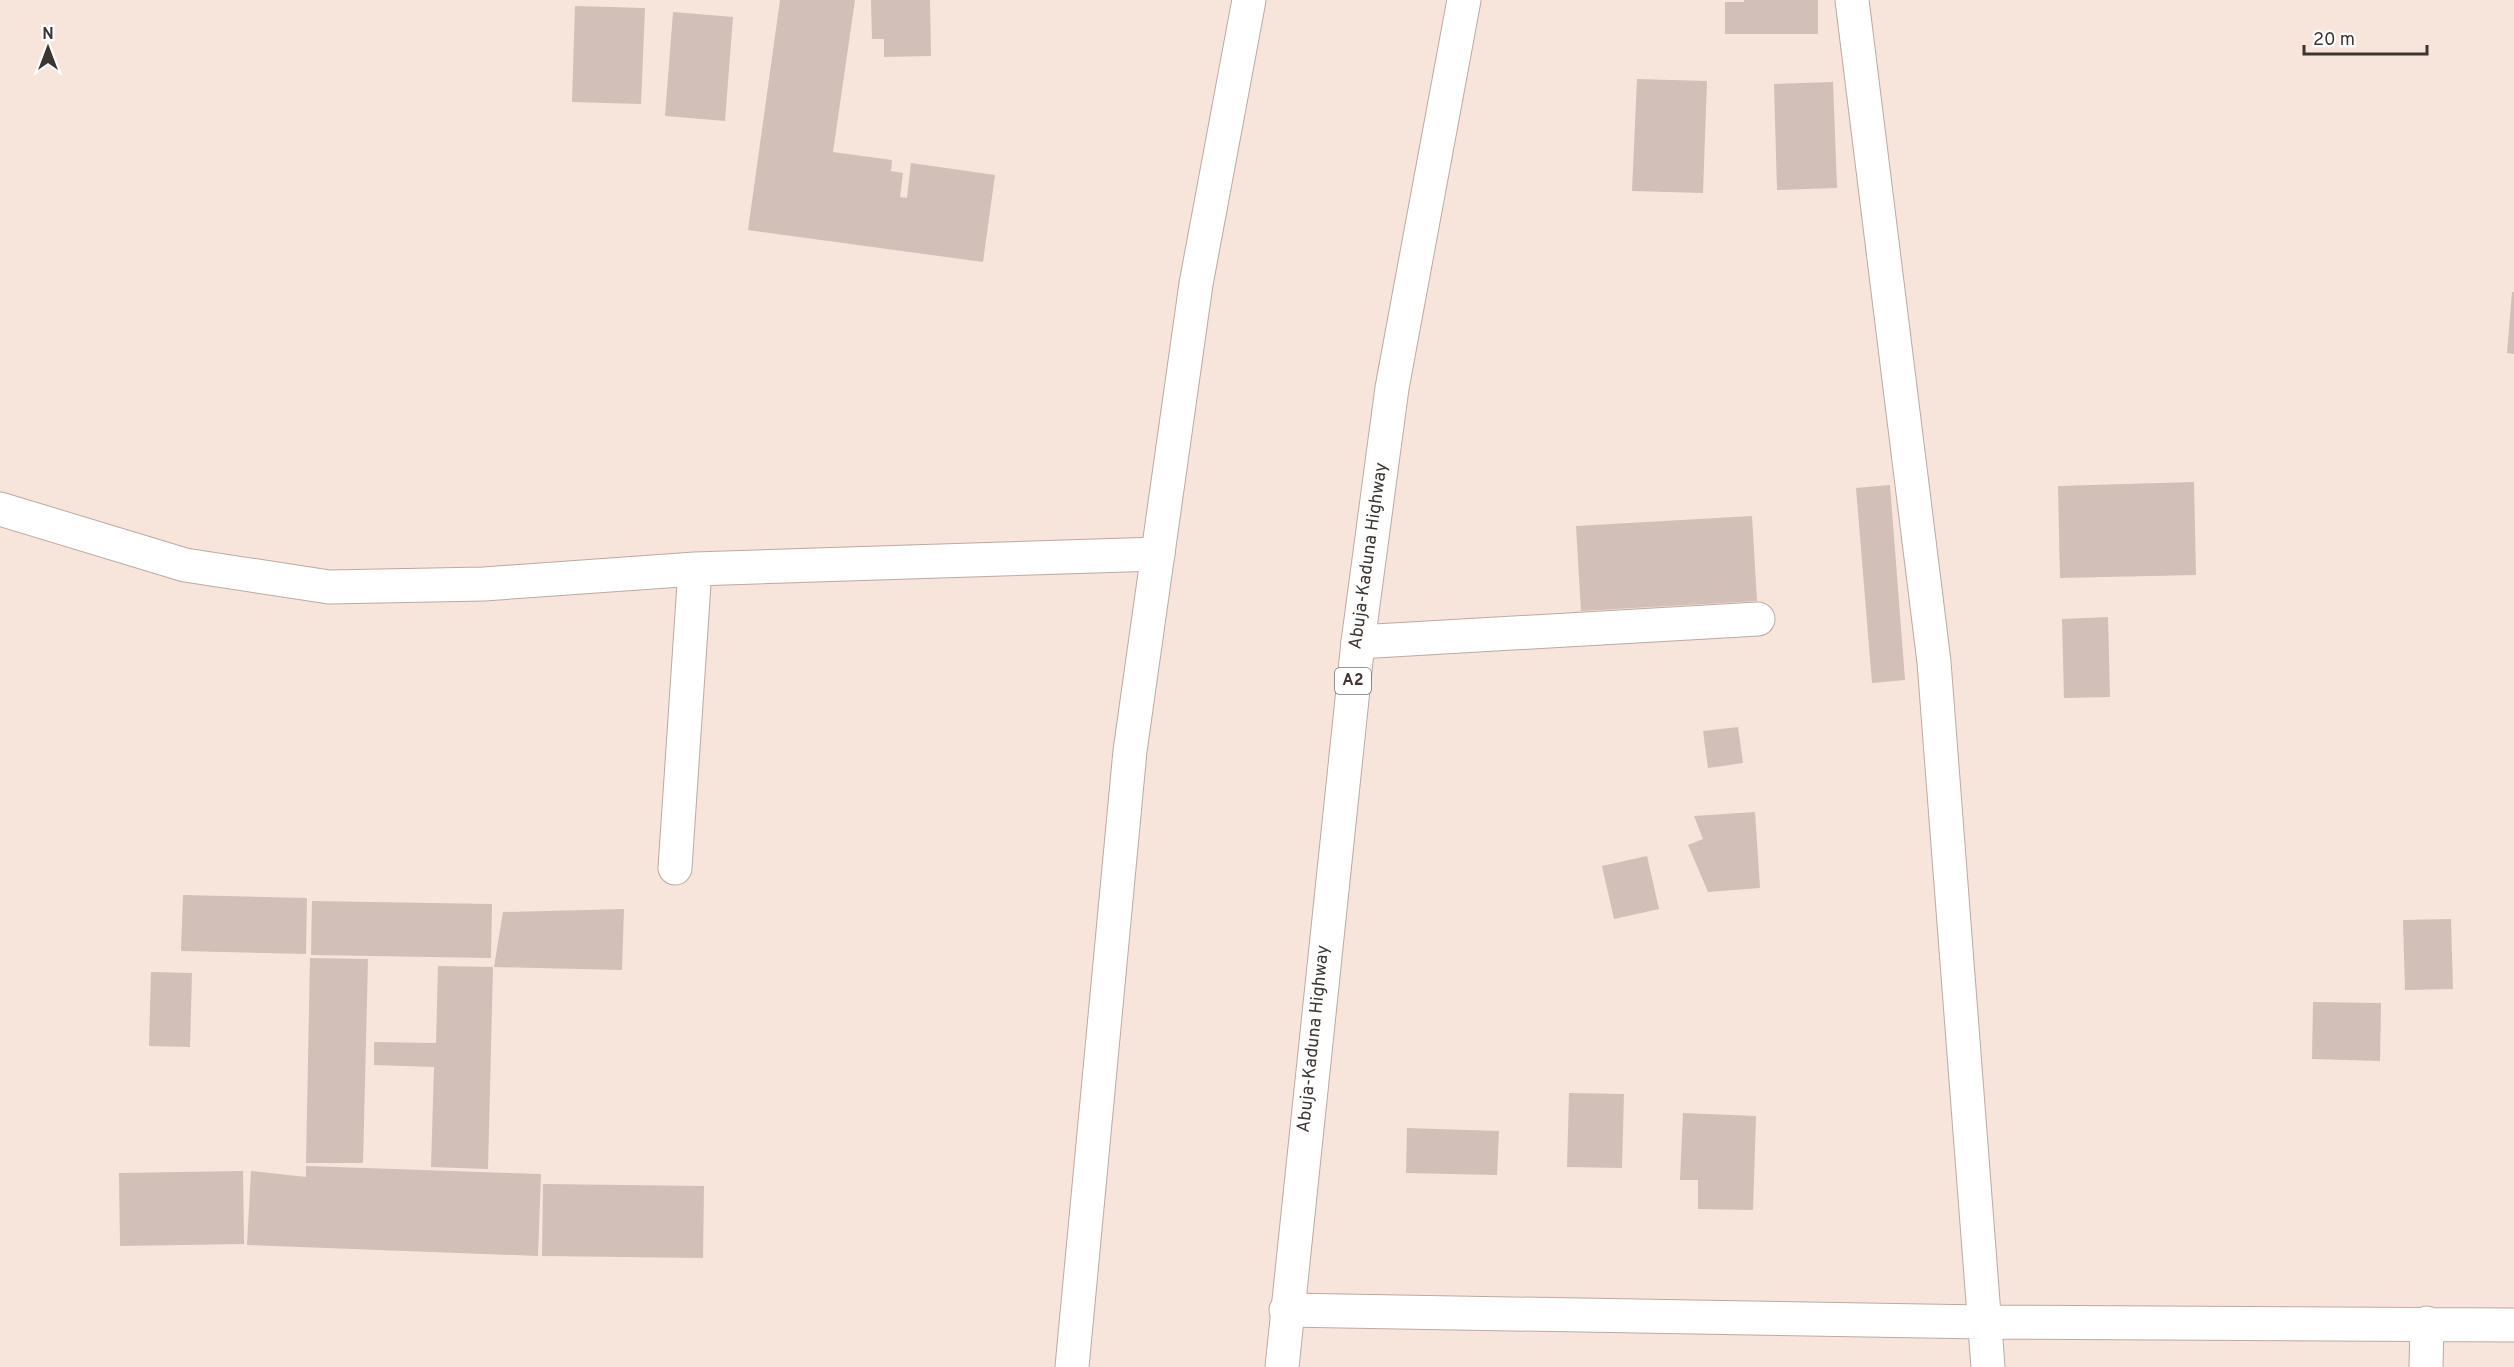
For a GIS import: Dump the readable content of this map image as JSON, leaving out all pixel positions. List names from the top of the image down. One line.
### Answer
{"streets":{"main road":["Abuja-Kaduna Highway","A2"]},"scale_bar":"20 m","north":"top"}
